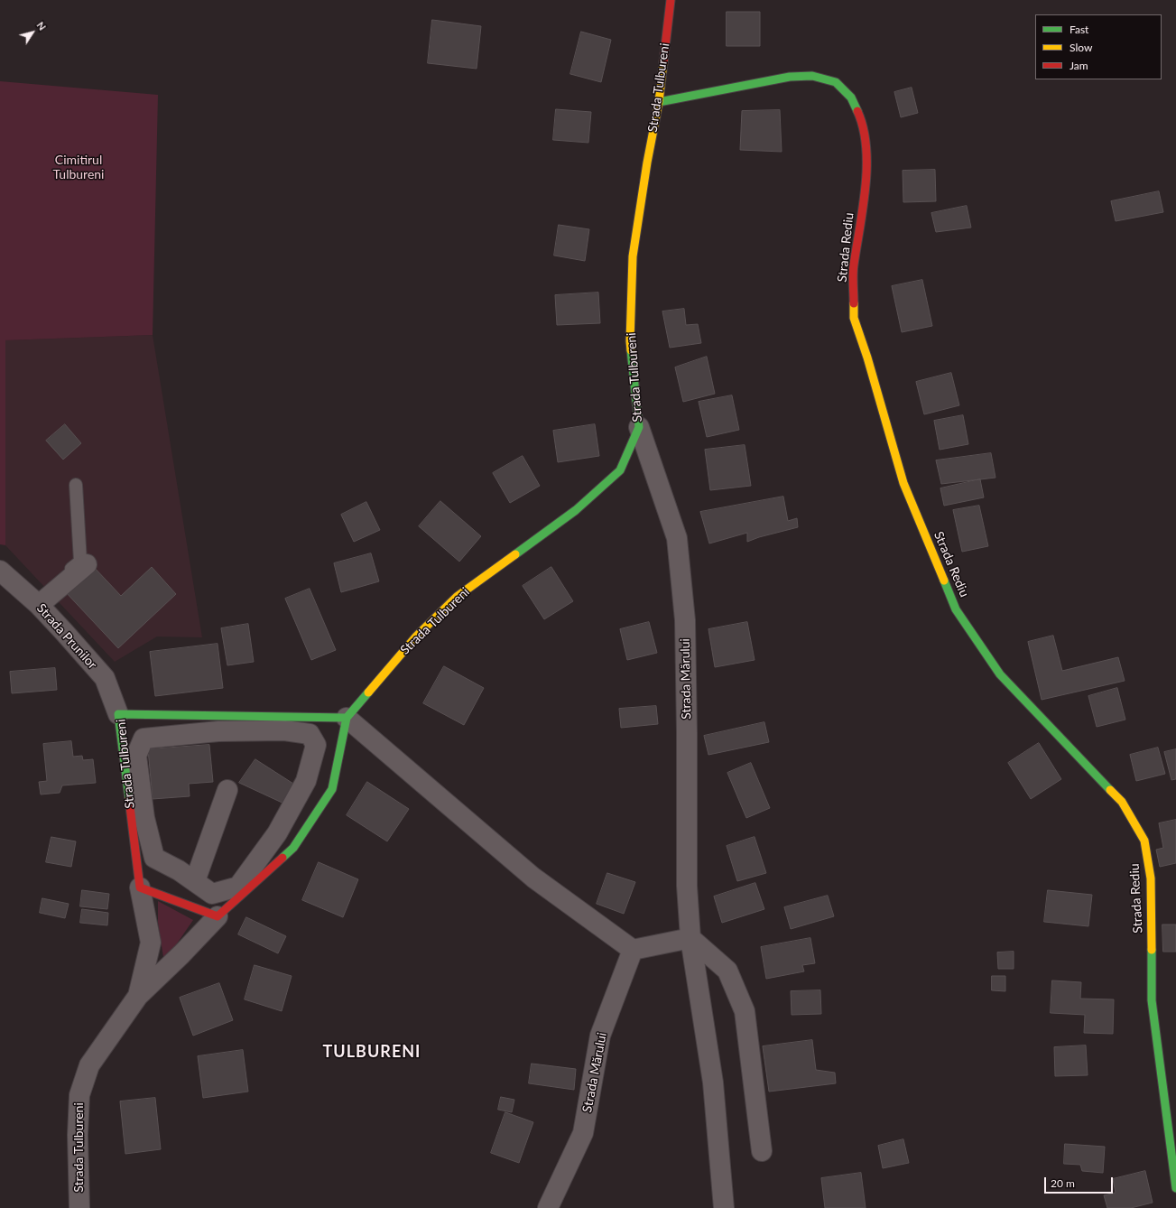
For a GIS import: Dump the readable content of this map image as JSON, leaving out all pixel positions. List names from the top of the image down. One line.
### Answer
{"streets":{"street":["Strada Tulbureni","Strada Rediu","Strada Prunilor","Strada Mărului"]},"crossings":[["Strada Tulbureni","Strada Rediu"],["Strada Tulbureni","Strada Prunilor"],["Strada Tulbureni","Strada Mărului"]],"districts":["TULBURENI"],"parks":["Cimitirul Tulbureni"],"legend":["Fast","Slow","Jam"],"scale_bar":"20 m","north":"top right"}
